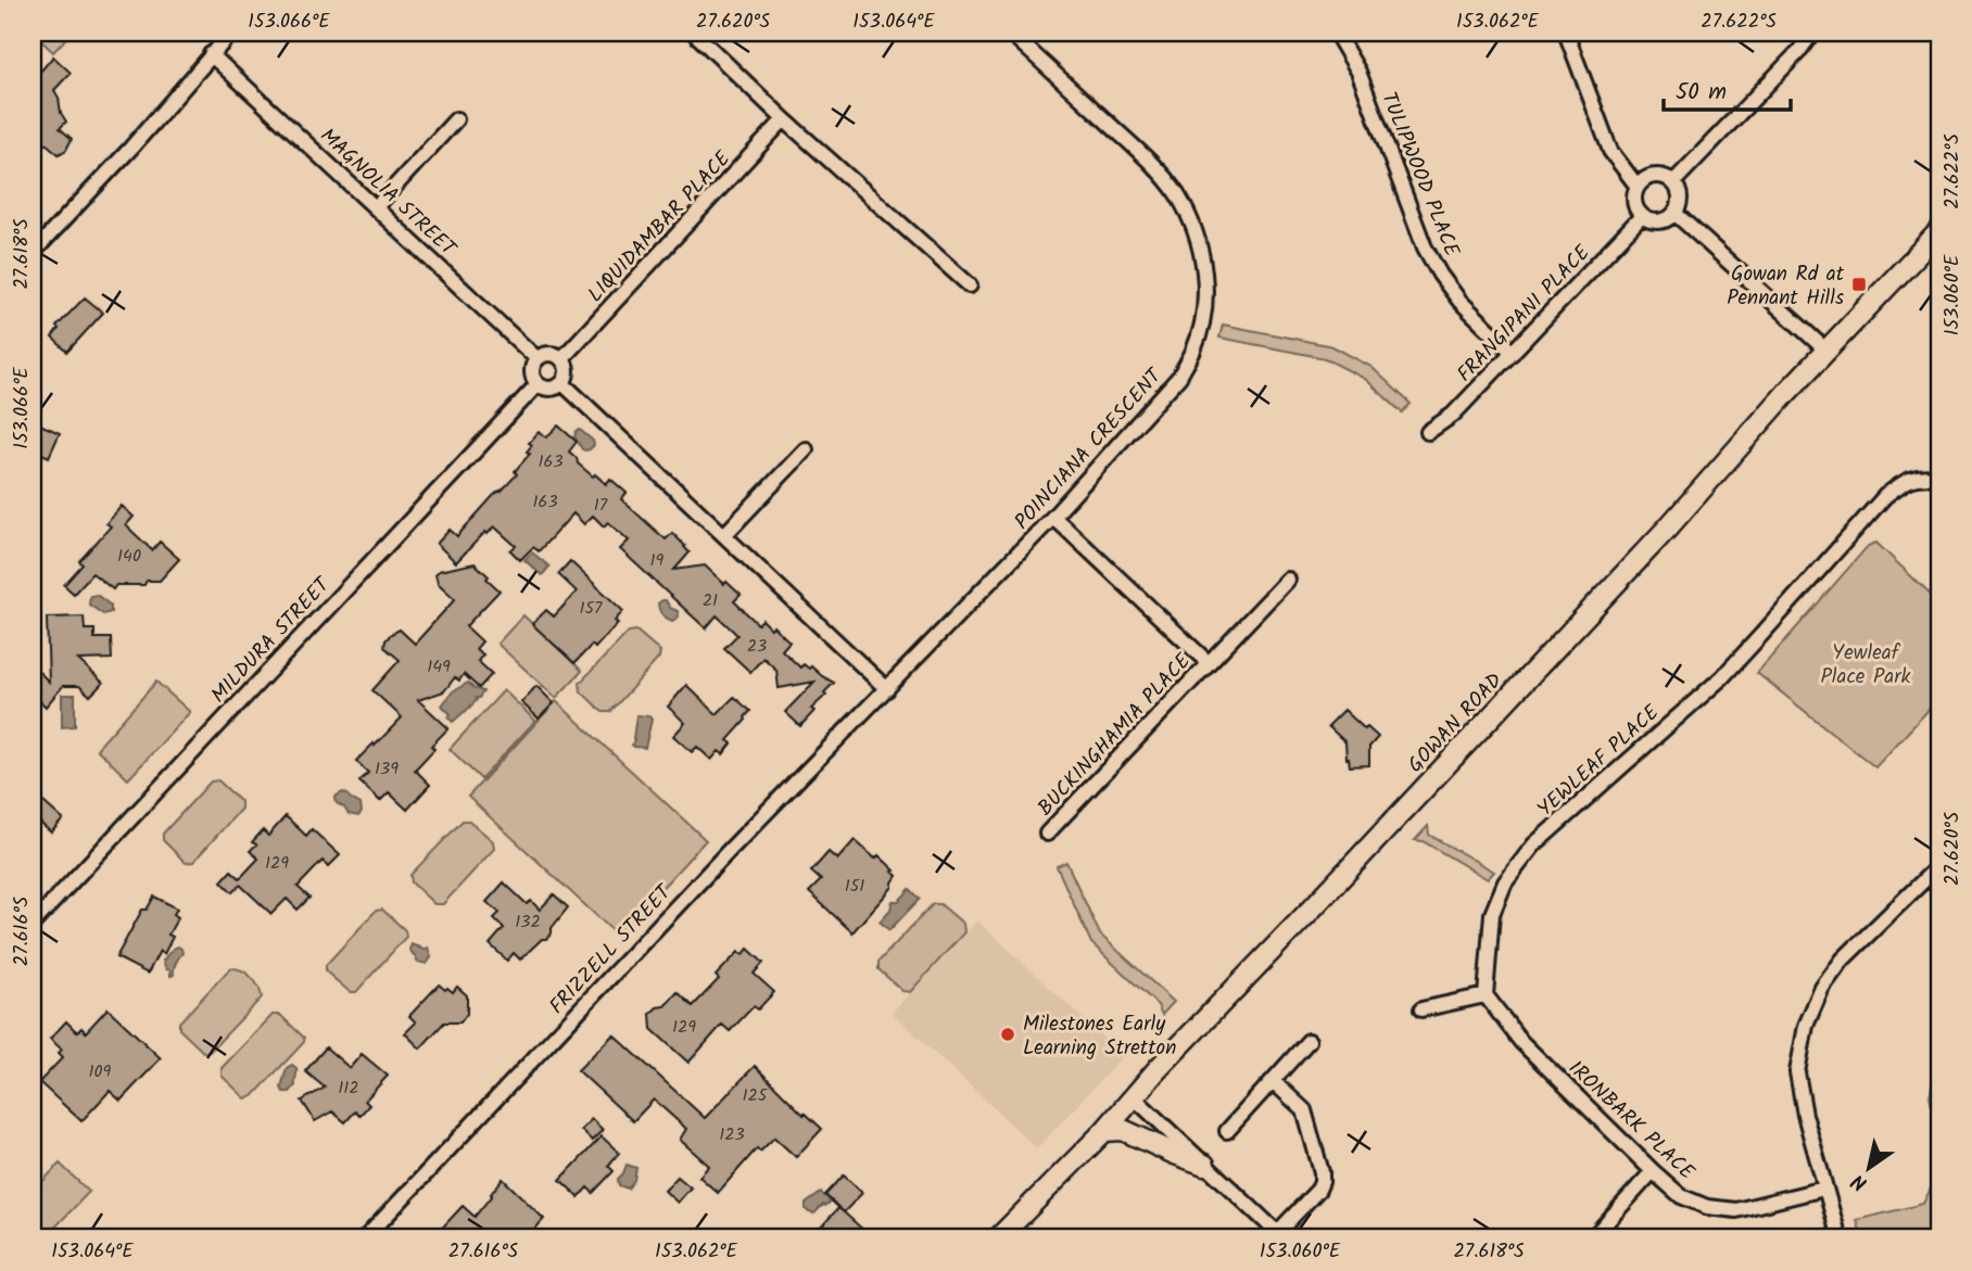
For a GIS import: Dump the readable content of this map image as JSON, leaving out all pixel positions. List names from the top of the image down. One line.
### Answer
{"streets":{"main road":["GOWAN ROAD"],"street":["TULIPWOOD PLACE","MAGNOLIA STREET","LIQUIDAMBAR PLACE","FRANGIPANI PLACE","POINCIANA CRESCENT","MILDURA STREET","BUCKINGHAMIA PLACE","YEWLEAF PLACE","FRIZZELL STREET","IRONBARK PLACE"]},"crossings":[["TULIPWOOD PLACE","FRANGIPANI PLACE"],["MAGNOLIA STREET","LIQUIDAMBAR PLACE"],["MAGNOLIA STREET","MILDURA STREET"],["LIQUIDAMBAR PLACE","MILDURA STREET"],["POINCIANA CRESCENT","BUCKINGHAMIA PLACE"],["POINCIANA CRESCENT","FRIZZELL STREET"],["YEWLEAF PLACE","IRONBARK PLACE"]],"parks":["Yewleaf Place Park"],"places":{"transit":["Gowan Rd at Pennant Hills"],"other":["Milestones Early Learning Stretton"]},"house_numbers":["163","163","17","140","19","21","157","23","149","139","129","151","132","129","109","112","125","123"],"scale_bar":"50 m","north":"bottom left","coordinates":["153.066°E","27.620°S","153.064°E","153.062°E","27.622°S","27.618°S","153.060°E","27.616°S"]}
